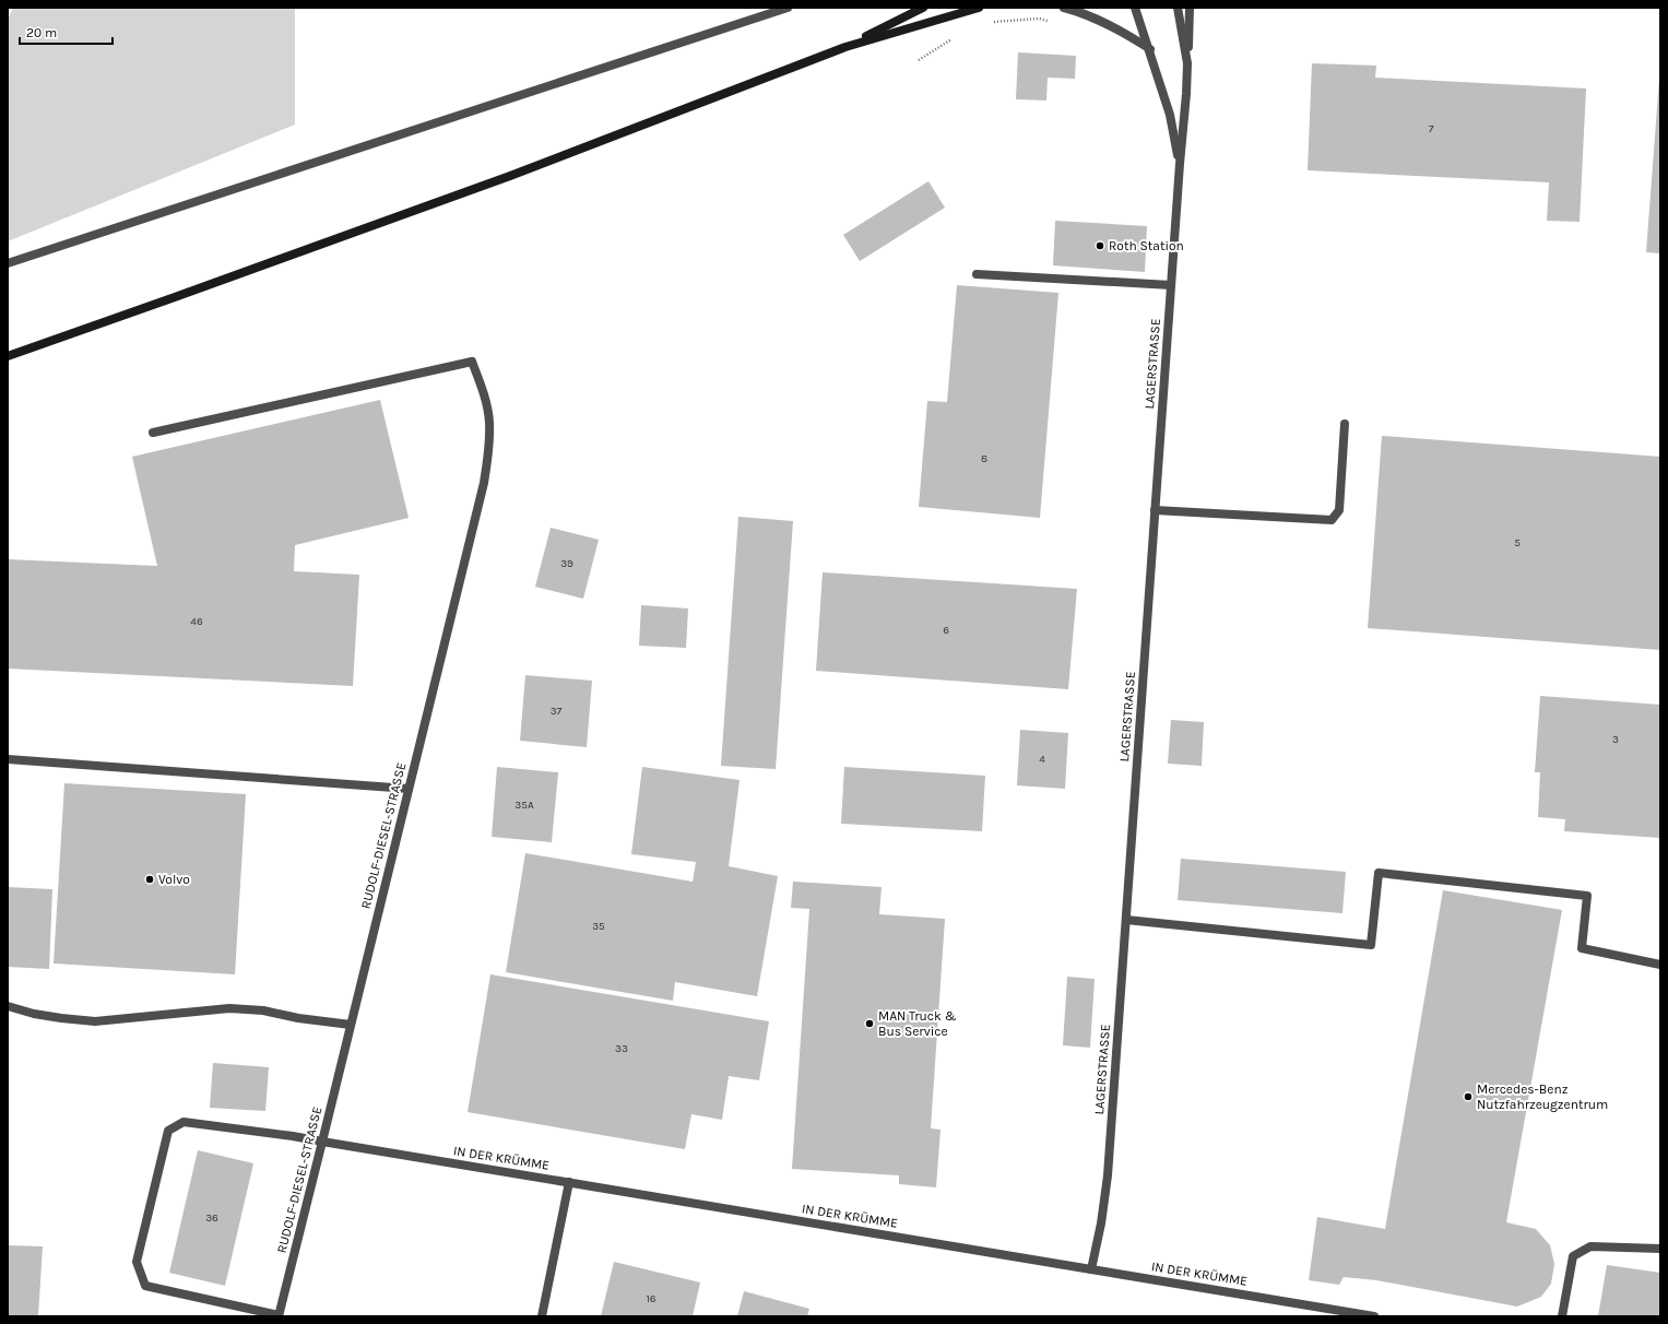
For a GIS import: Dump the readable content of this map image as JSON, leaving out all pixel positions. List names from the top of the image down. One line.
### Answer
{"streets":{"street":["LAGERSTRASSE","RUDOLF-DIESEL-STRASSE","IN DER KRÜMME"]},"crossings":[["LAGERSTRASSE","IN DER KRÜMME"],["RUDOLF-DIESEL-STRASSE","IN DER KRÜMME"]],"places":["Roth Station","Volvo","MAN Truck & Bus Service","Mercedes-Benz Nutzfahrzeugzentrum"],"house_numbers":["7","8","5","39","46","6","37","3","4","35A","35","33","36","16"],"scale_bar":"20 m"}
